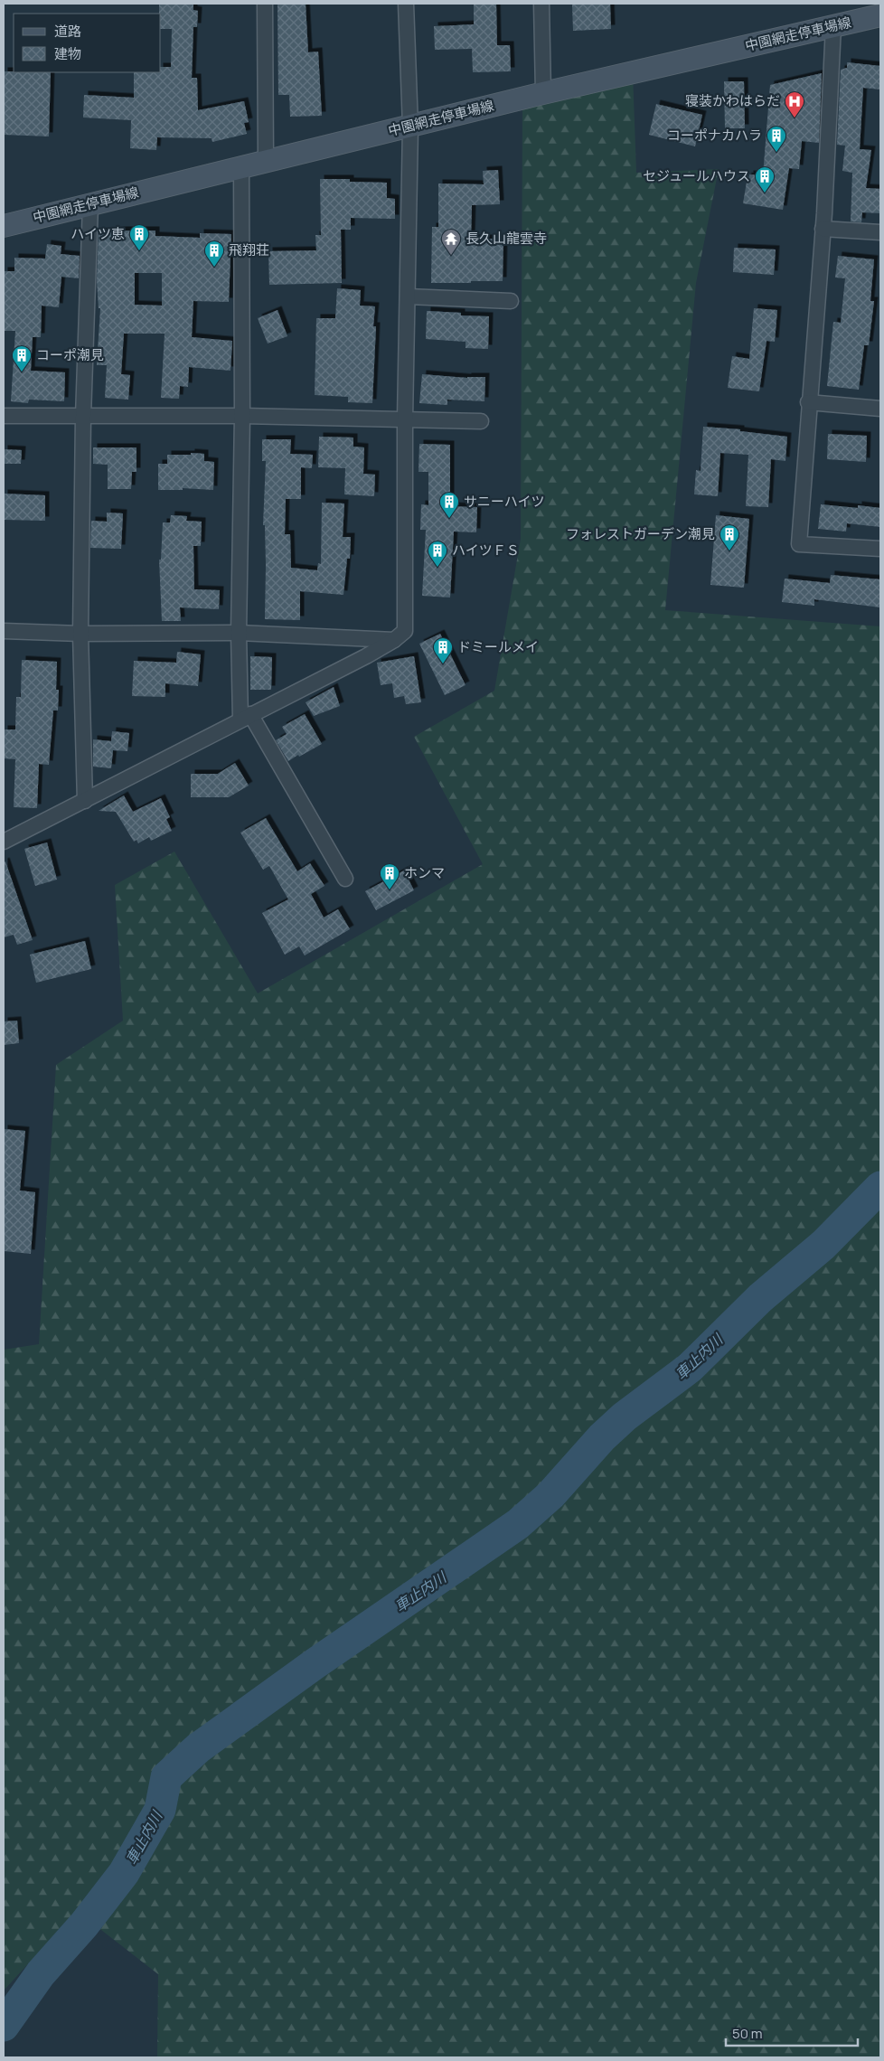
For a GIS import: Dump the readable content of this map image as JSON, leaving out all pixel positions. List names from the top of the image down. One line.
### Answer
{"streets":{"main road":["中園網走停車場線"]},"water":["車止内川"],"places":{"hospital":["寝装かわはらだ"],"building":["コーポナカハラ","セジュールハウス","ハイツ恵","飛翔荘","コーポ潮見","サニーハイツ","フォレストガーデン潮見","ハイツＦＳ","ドミールメイ","ホンマ"],"temple":["長久山龍雲寺"]},"legend":["道路","建物"],"scale_bar":"50 m"}
